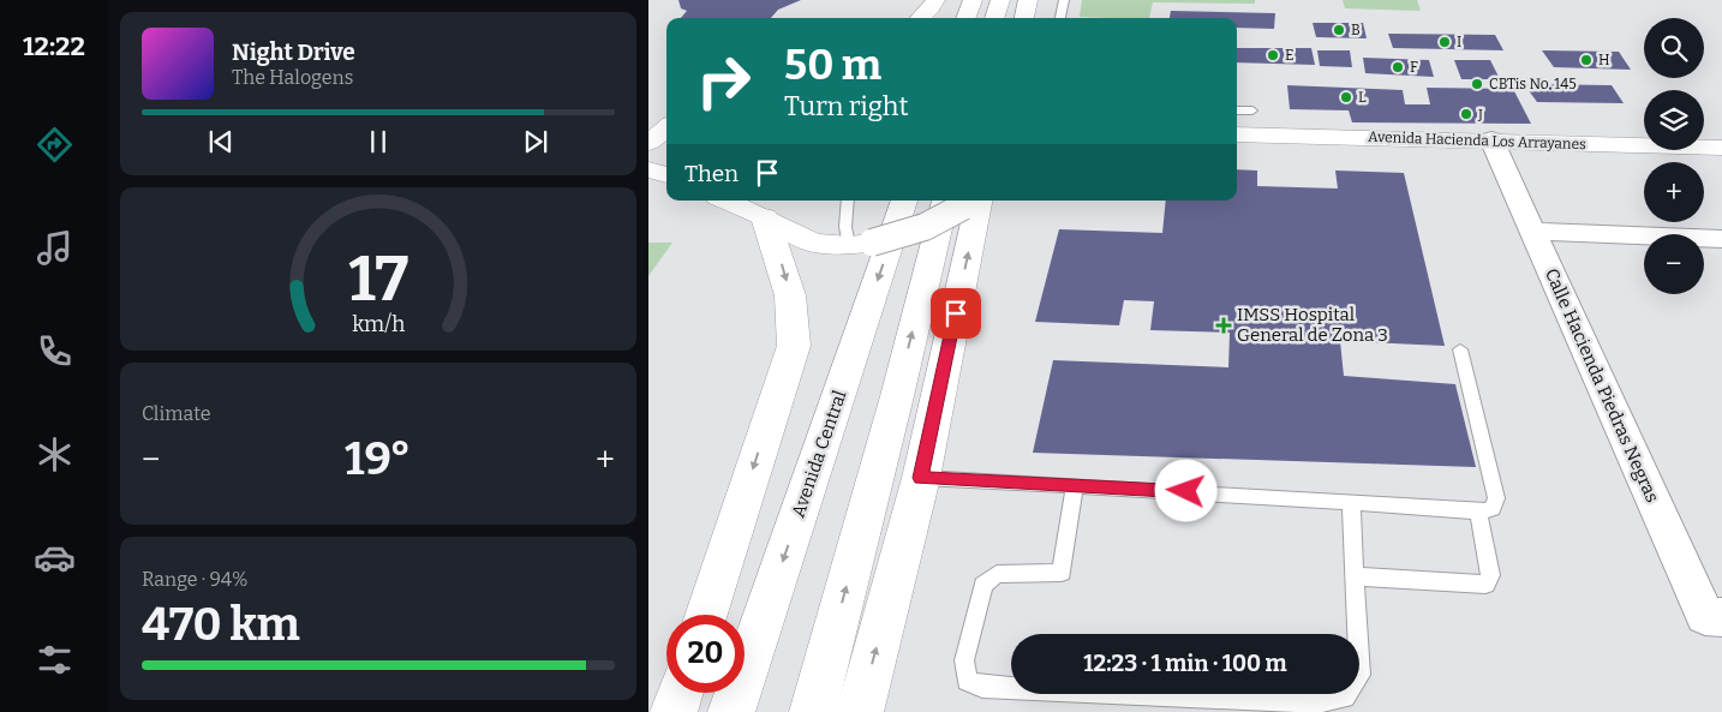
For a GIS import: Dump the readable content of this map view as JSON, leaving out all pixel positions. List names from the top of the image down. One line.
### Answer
{"streets":{"main road":["Avenida Hacienda Los Arrayanes","Avenida Central"],"street":["Calle Hacienda Piedras Negras"]},"crossings":[["Avenida Hacienda Los Arrayanes","Calle Hacienda Piedras Negras"]],"places":{"other":["B","I","E","H","F","CBTis No. 145","L","J"],"health":["IMSS Hospital General de Zona 3"]},"page":{"tabs":"12:22","map_buttons":["+","−"],"turn":["50 m","Turn right"],"song":["Night Drive","The Halogens"],"then":"Then","tile":["Climate",["Range · 94%","470 km"]],"heat":["−","19°","+"],"limit":"20","trip":"12:23 · 1 min · 100 m","gauge":["17","km/h"]}}
